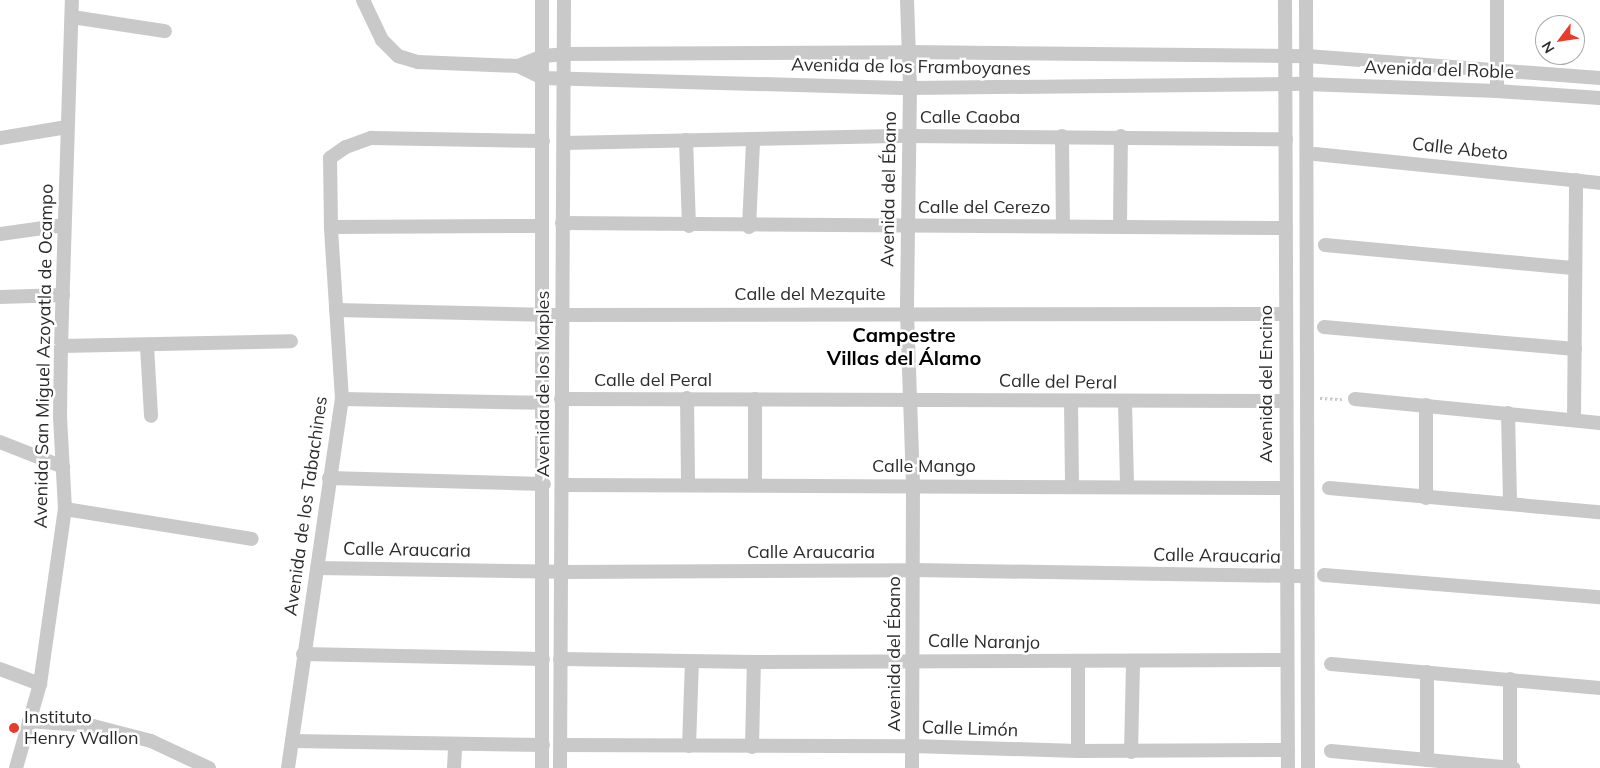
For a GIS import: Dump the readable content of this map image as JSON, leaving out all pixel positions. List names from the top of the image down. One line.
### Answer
{"streets":{"street":["Avenida de los Framboyanes","Avenida del Roble","Calle Caoba","Calle Abeto","Avenida del Ébano","Calle del Cerezo","Calle del Mezquite","Avenida San Miguel Azoyatla de Ocampo","Calle del Peral","Avenida de los Maples","Avenida del Encino","Calle Mango","Avenida de los Tabachines","Calle Araucaria","Calle Naranjo","Calle Limón"]},"crossings":[["Avenida de los Framboyanes","Avenida del Roble"],["Avenida de los Framboyanes","Avenida del Ébano"],["Avenida de los Framboyanes","Avenida de los Maples"],["Avenida de los Framboyanes","Avenida del Encino"],["Calle Caoba","Avenida del Ébano"],["Calle Caoba","Avenida de los Maples"],["Calle Caoba","Avenida del Encino"],["Avenida del Ébano","Calle del Cerezo"],["Avenida del Ébano","Calle del Mezquite"],["Avenida del Ébano","Calle del Peral"],["Avenida del Ébano","Calle Mango"],["Avenida del Ébano","Calle Araucaria"],["Avenida del Ébano","Calle Naranjo"],["Avenida del Ébano","Calle Limón"],["Calle del Cerezo","Avenida de los Maples"],["Calle del Cerezo","Avenida del Encino"],["Calle del Mezquite","Avenida de los Maples"],["Calle del Mezquite","Avenida del Encino"],["Calle del Mezquite","Avenida de los Tabachines"],["Calle del Peral","Avenida de los Maples"],["Calle del Peral","Avenida del Encino"],["Avenida de los Maples","Calle Mango"],["Avenida de los Maples","Avenida de los Tabachines"],["Avenida de los Maples","Calle Araucaria"],["Avenida de los Maples","Calle Naranjo"],["Avenida de los Maples","Calle Limón"],["Avenida del Encino","Calle Mango"],["Avenida del Encino","Calle Araucaria"],["Avenida del Encino","Calle Naranjo"],["Avenida del Encino","Calle Limón"],["Avenida de los Tabachines","Calle Araucaria"]],"districts":["Campestre Villas del Álamo"],"places":["Instituto Henry Wallon"],"north":"bottom left"}
